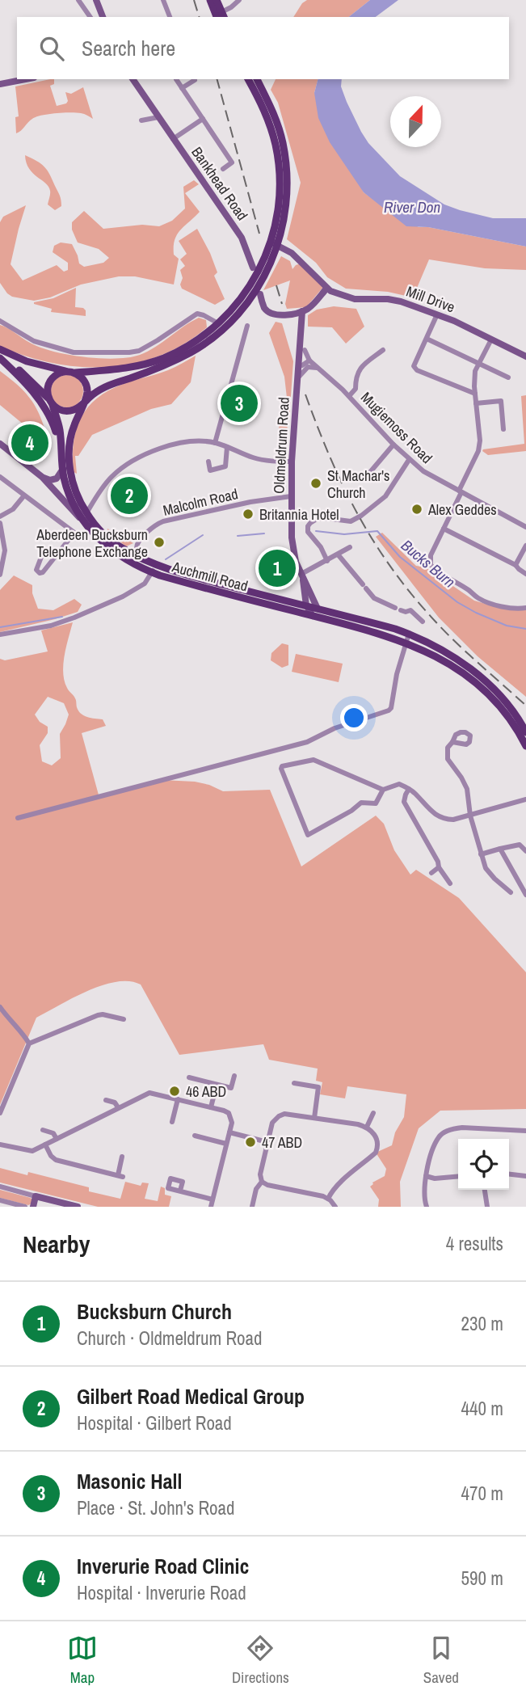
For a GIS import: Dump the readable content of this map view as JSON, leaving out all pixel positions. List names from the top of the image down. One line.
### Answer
{"streets":{"main road":["Auchmill Road"],"street":["Bankhead Road","Mill Drive","Mugiemoss Road","Oldmeldrum Road","Malcolm Road"]},"crossings":[["Oldmeldrum Road","Malcolm Road"],["Oldmeldrum Road","Auchmill Road"],["Malcolm Road","Auchmill Road"]],"water":["River Don","Bucks Burn"],"places":["St Machar's Church","Alex Geddes","Britannia Hotel","Aberdeen Bucksburn Telephone Exchange","46 ABD","47 ABD"],"north":"top","page":{"search":"Search here","pins":["3","4","2","1"],"heading":["Nearby","4 results"],"list":[{"mark":"1","name":"Bucksburn Church","note":"Church · Oldmeldrum Road","value":"230 m"},{"mark":"2","name":"Gilbert Road Medical Group","note":"Hospital · Gilbert Road","value":"440 m"},{"mark":"3","name":"Masonic Hall","note":"Place · St. John's Road","value":"470 m"},{"mark":"4","name":"Inverurie Road Clinic","note":"Hospital · Inverurie Road","value":"590 m"}],"nav":["Map","Directions","Saved"]}}
